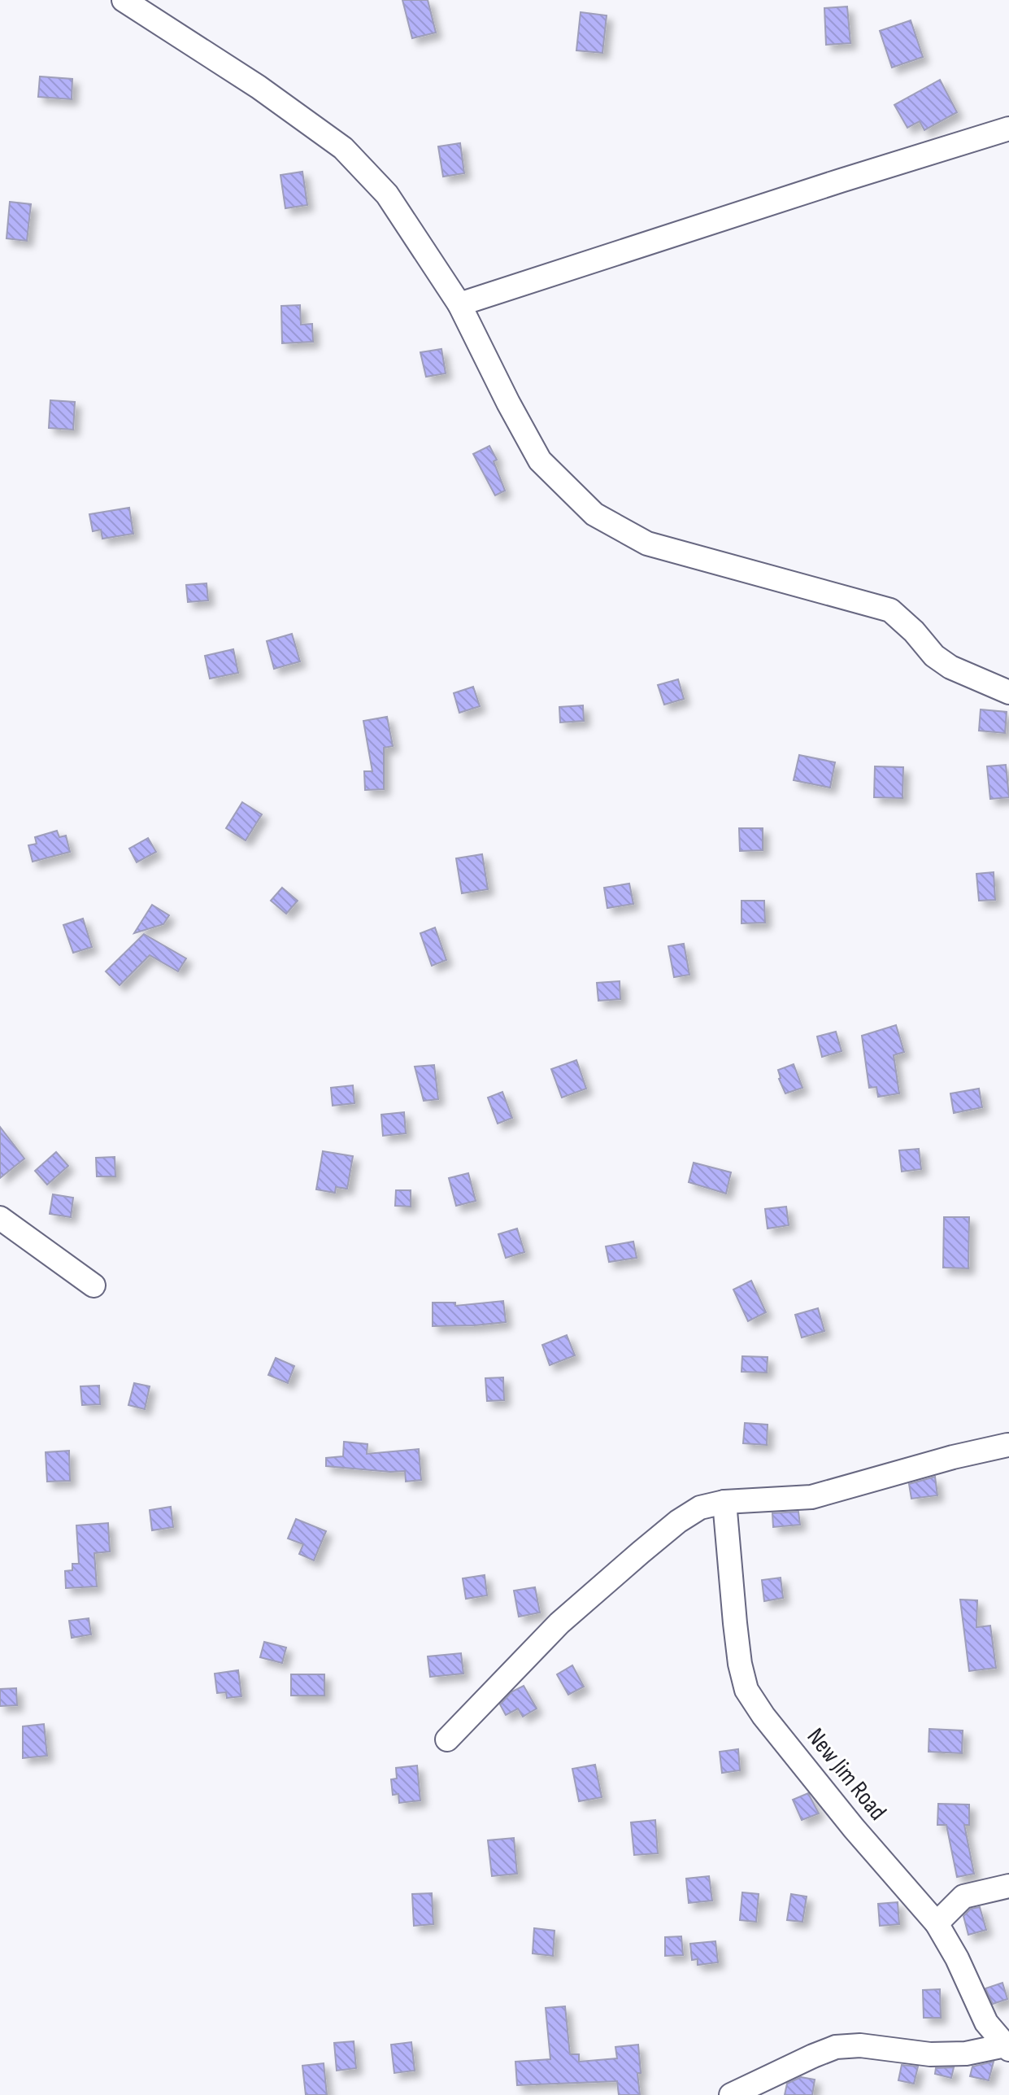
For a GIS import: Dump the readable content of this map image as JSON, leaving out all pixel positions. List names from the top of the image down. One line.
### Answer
{"streets":{"street":["New Jim Road"]}}
